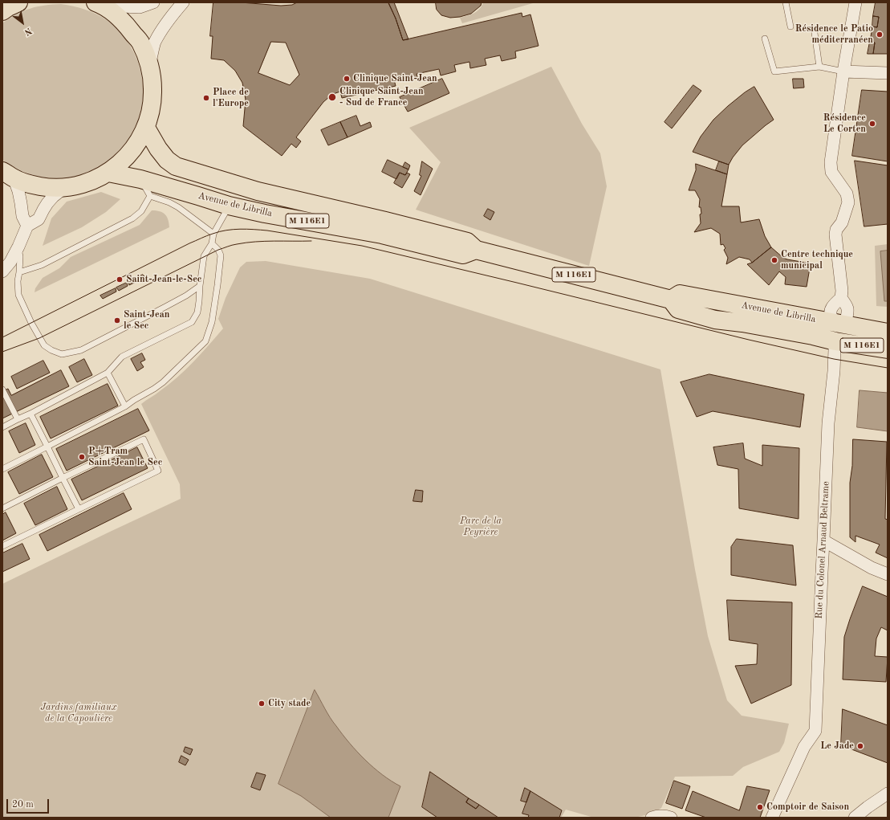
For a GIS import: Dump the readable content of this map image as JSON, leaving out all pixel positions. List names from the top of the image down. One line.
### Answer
{"streets":{"main road":["Avenue de Librilla","M 116E1"],"street":["Rue du Colonel Arnaud Beltrame"]},"crossings":[["Avenue de Librilla","Rue du Colonel Arnaud Beltrame"]],"parks":["Parc de la Peyrière","Jardins familiaux de la Capoulière"],"places":["Résidence le Patio méditerranéen","Clinique Saint-Jean","Clinique Saint-Jean - Sud de France","Place de l'Europe","Résidence Le Corten","Centre technique municipal","Saint-Jean-le-Sec","Saint-Jean le Sec","P+Tram Saint-Jean le Sec","City stade","Le Jade","Comptoir de Saison"],"scale_bar":"20 m","north":"bottom right"}
